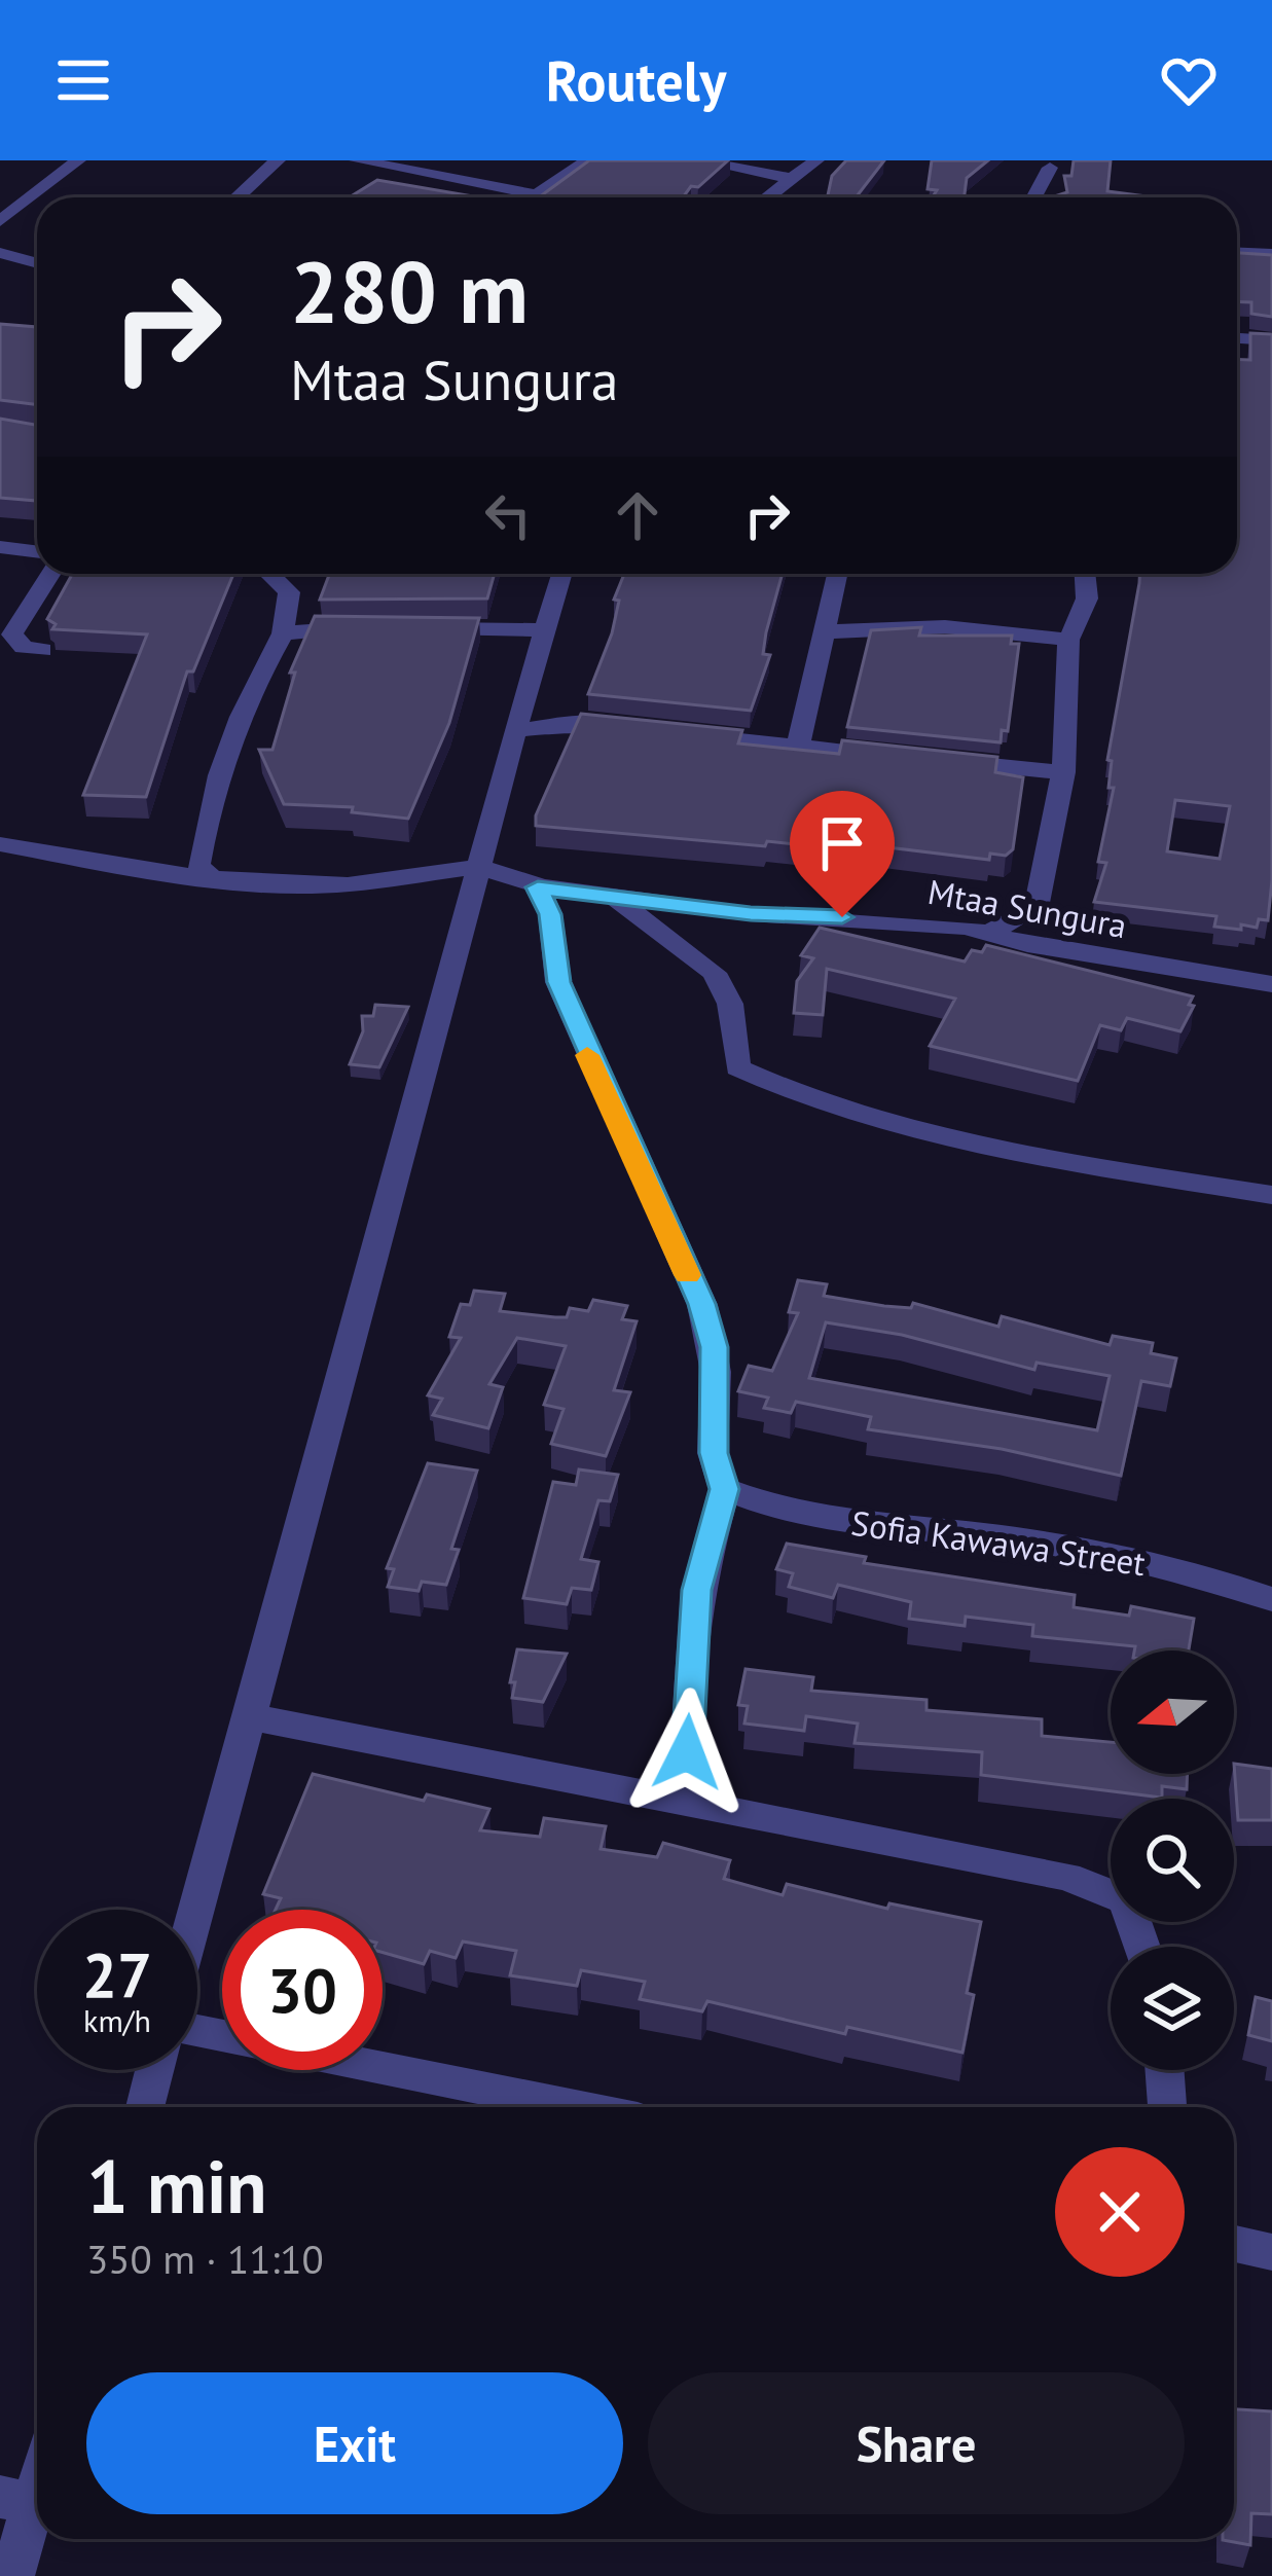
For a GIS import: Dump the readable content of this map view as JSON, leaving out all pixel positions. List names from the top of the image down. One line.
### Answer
{"streets":{"street":["Mtaa Sungura","Sofia Kawawa Street"]},"north":"left","page":{"header":"Routely","turn":["280 m","Mtaa Sungura"],"speed":"27 km/h","limit":"30","heading":["1 min","350 m · 11:10"],"buttons":["Exit","Share"]}}
